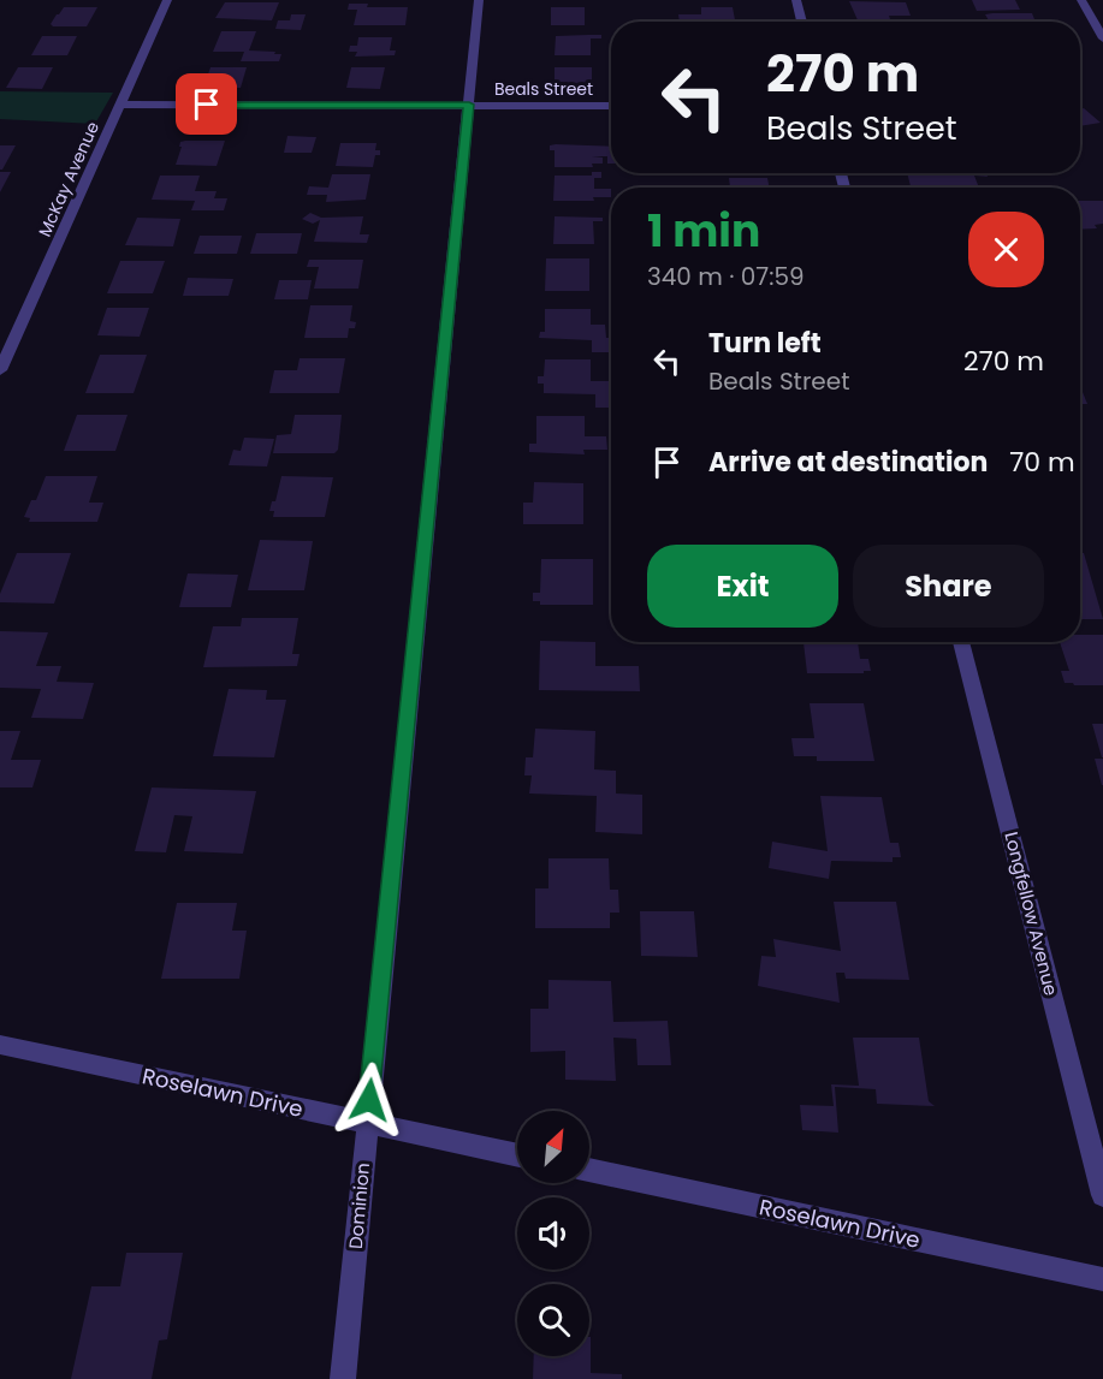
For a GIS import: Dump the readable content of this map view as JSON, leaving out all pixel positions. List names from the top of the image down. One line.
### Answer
{"streets":{"street":["Beals Street","McKay Avenue","Longfellow Avenue","Roselawn Drive","Dominion"]},"crossings":[["Beals Street","McKay Avenue"],["Beals Street","Dominion"],["Roselawn Drive","Dominion"]],"north":"top right","page":{"turn":["270 m","Beals Street"],"heading":["1 min","340 m · 07:59"],"list":[{"name":"Turn left","note":"Beals Street","value":"270 m"},{"name":"Arrive at destination","value":"70 m"}],"buttons":["Exit","Share"]}}
